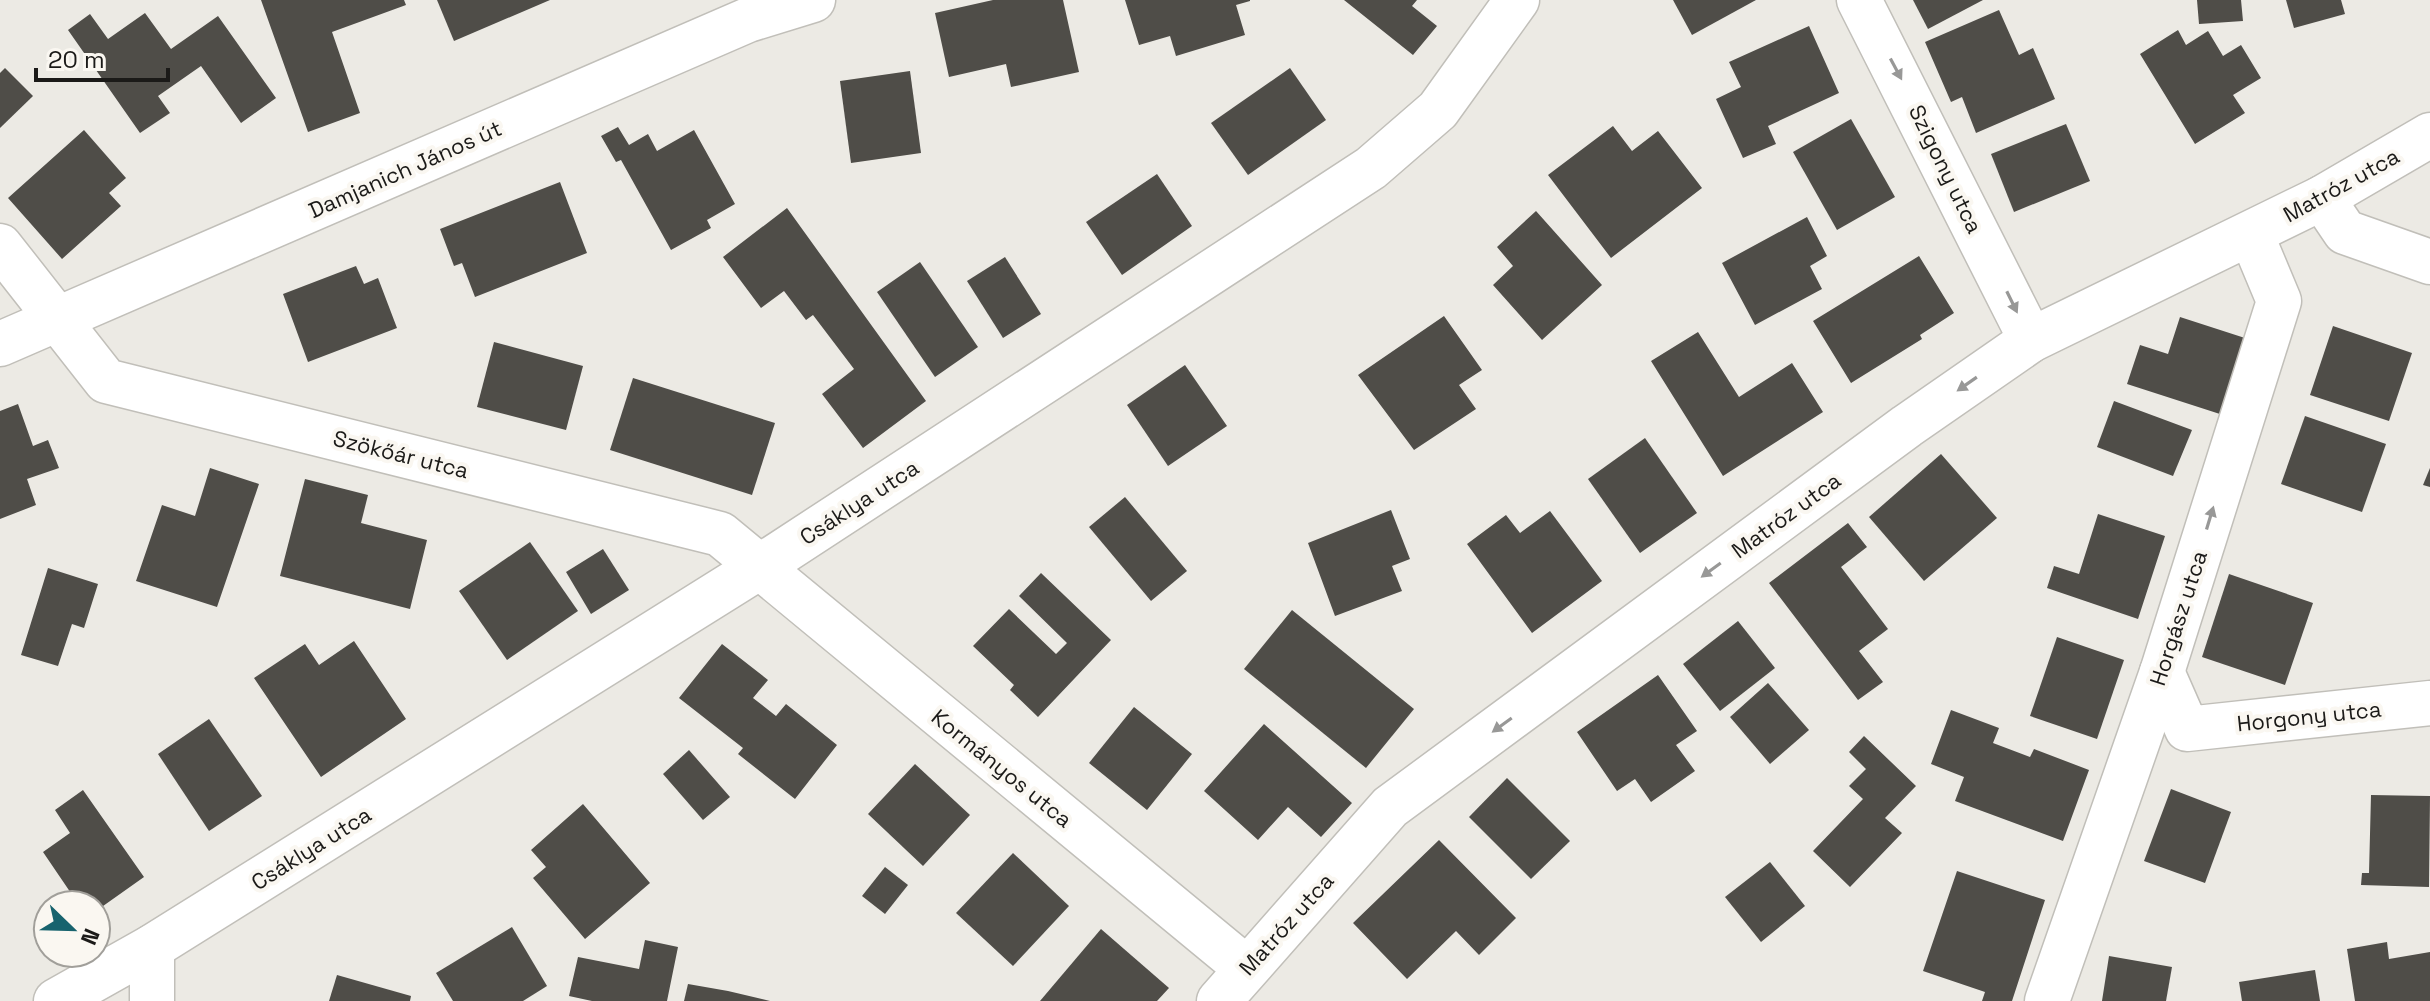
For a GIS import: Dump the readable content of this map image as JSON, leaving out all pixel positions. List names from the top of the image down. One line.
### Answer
{"streets":{"street":["Damjanich János út","Szigony utca","Matróz utca","Szökőár utca","Csáklya utca","Horgász utca","Horgony utca","Kormányos utca"]},"crossings":[["Damjanich János út","Szökőár utca"],["Szigony utca","Matróz utca"],["Matróz utca","Horgász utca"],["Matróz utca","Kormányos utca"],["Szökőár utca","Csáklya utca"],["Szökőár utca","Kormányos utca"],["Csáklya utca","Kormányos utca"],["Horgász utca","Horgony utca"]],"one_way":["Szigony utca","Matróz utca","Horgász utca"],"scale_bar":"20 m","north":"bottom right"}
